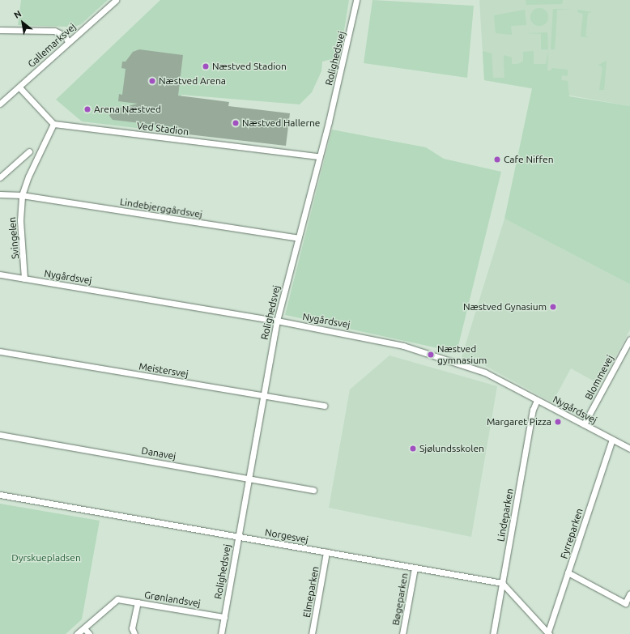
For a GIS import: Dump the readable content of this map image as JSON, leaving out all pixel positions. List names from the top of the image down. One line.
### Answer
{"streets":{"street":["Gallemarksvej","Rolighedsvej","Ved Stadion","Lindebjerggårdsvej","Svingelen","Nygårdsvej","Meistersvej","Blommevej","Danavej","Lindeparken","Fyrreparken","Norgesvej","Elmeparken","Grønlandsvej","Bøgeparken"]},"crossings":[["Rolighedsvej","Ved Stadion"],["Rolighedsvej","Lindebjerggårdsvej"],["Rolighedsvej","Nygårdsvej"],["Rolighedsvej","Meistersvej"],["Rolighedsvej","Danavej"],["Rolighedsvej","Norgesvej"],["Rolighedsvej","Grønlandsvej"],["Ved Stadion","Svingelen"],["Lindebjerggårdsvej","Svingelen"],["Svingelen","Nygårdsvej"],["Nygårdsvej","Blommevej"],["Nygårdsvej","Lindeparken"],["Nygårdsvej","Fyrreparken"],["Lindeparken","Norgesvej"],["Norgesvej","Elmeparken"],["Norgesvej","Bøgeparken"]],"parks":["Dyrskuepladsen"],"places":["Næstved Stadion","Næstved Arena","Arena Næstved","Næstved Hallerne","Cafe Niffen","Næstved Gynasium","Næstved gymnasium","Margaret Pizza","Sjølundsskolen"],"north":"top left"}
